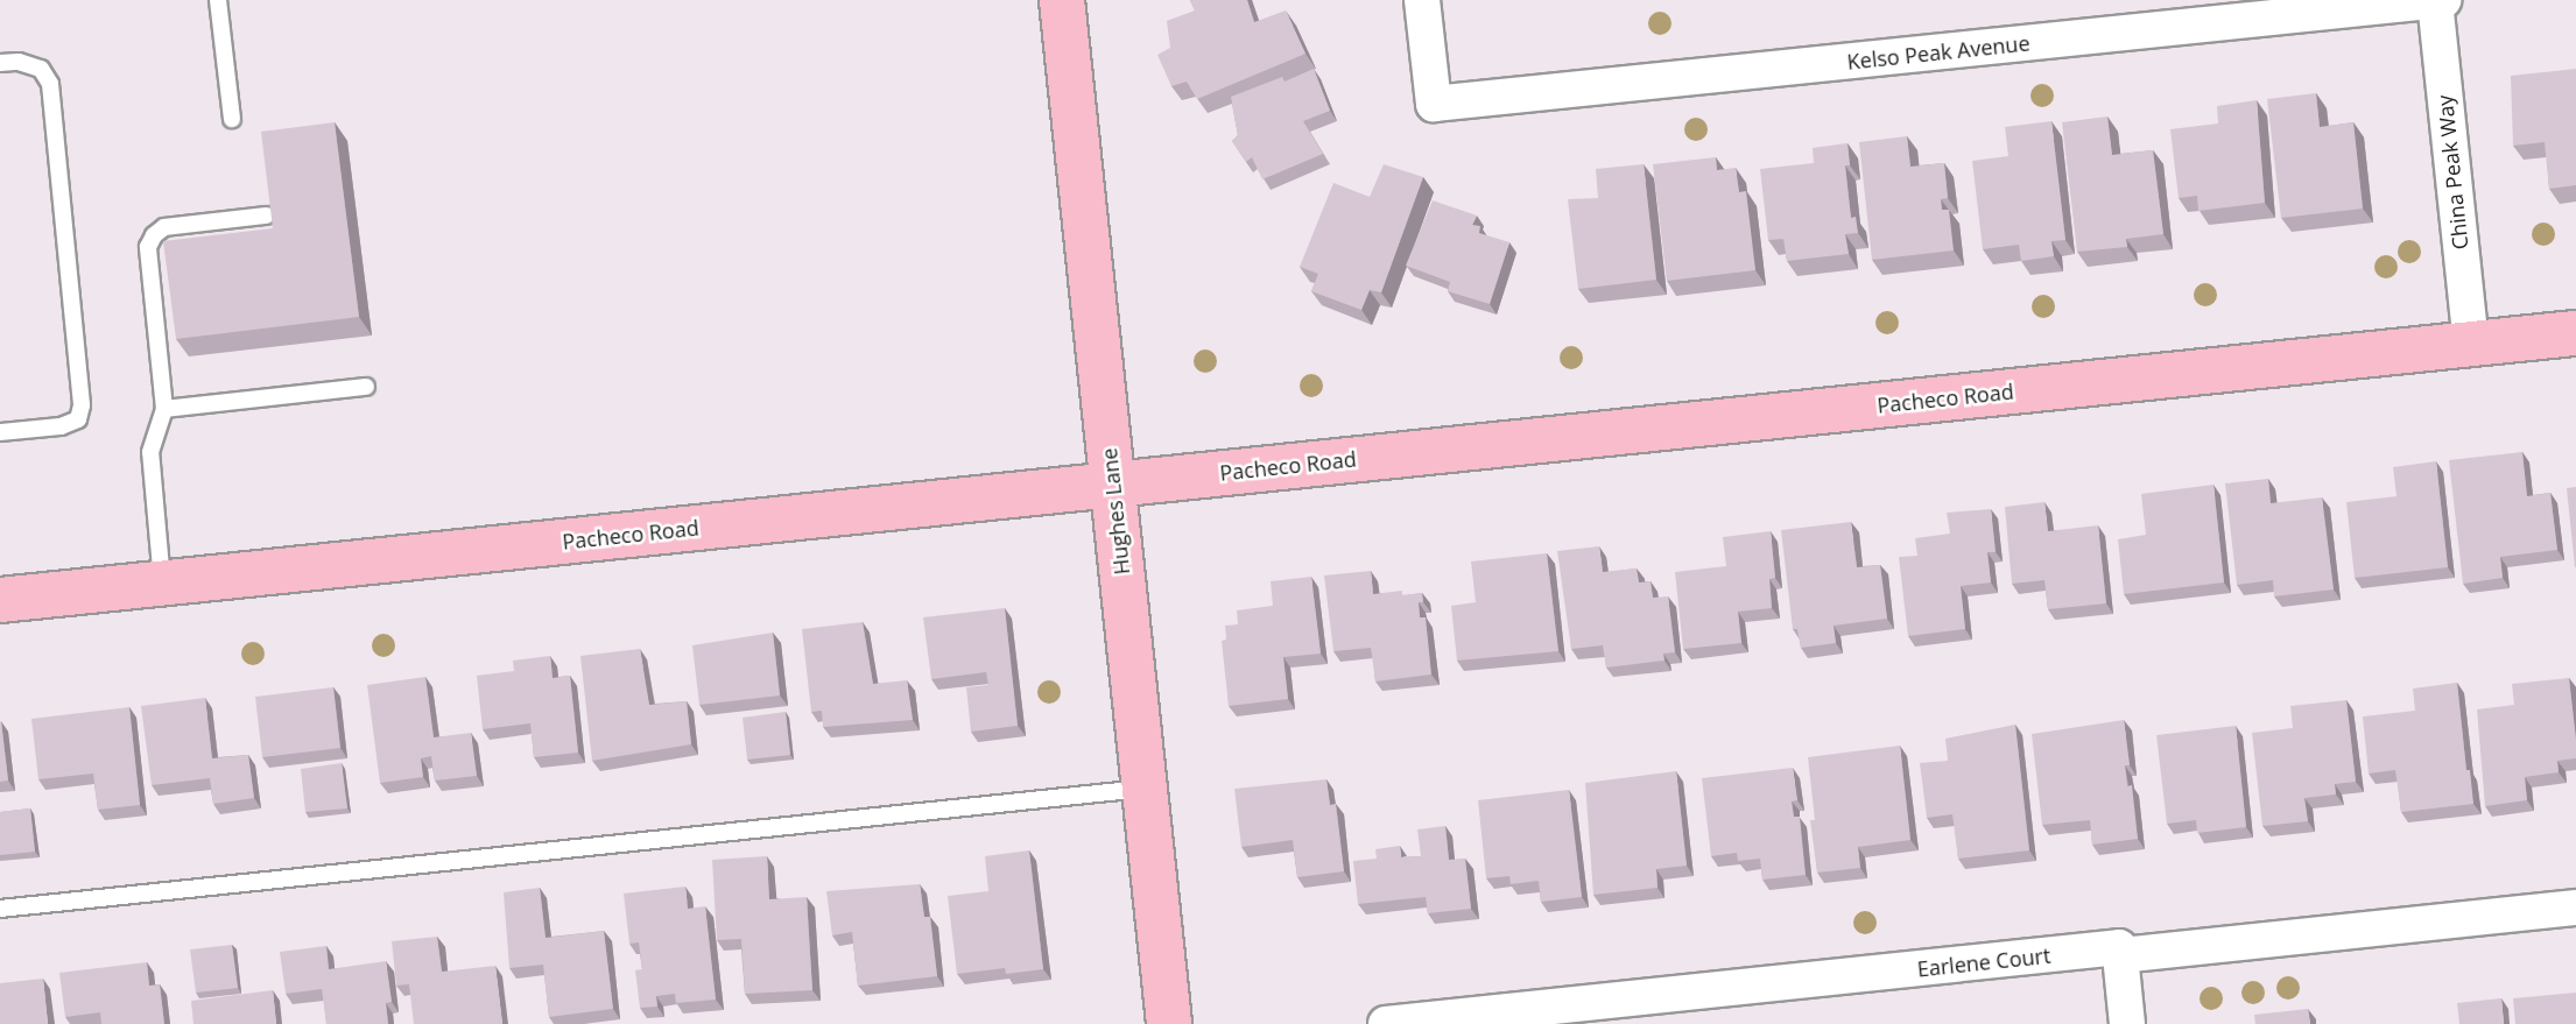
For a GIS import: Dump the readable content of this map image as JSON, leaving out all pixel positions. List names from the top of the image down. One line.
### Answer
{"streets":{"street":["Kelso Peak Avenue","China Peak Way","Pacheco Road","Hughes Lane","Earlene Court"]},"crossings":[["Kelso Peak Avenue","China Peak Way"],["China Peak Way","Pacheco Road"],["Pacheco Road","Hughes Lane"]]}
